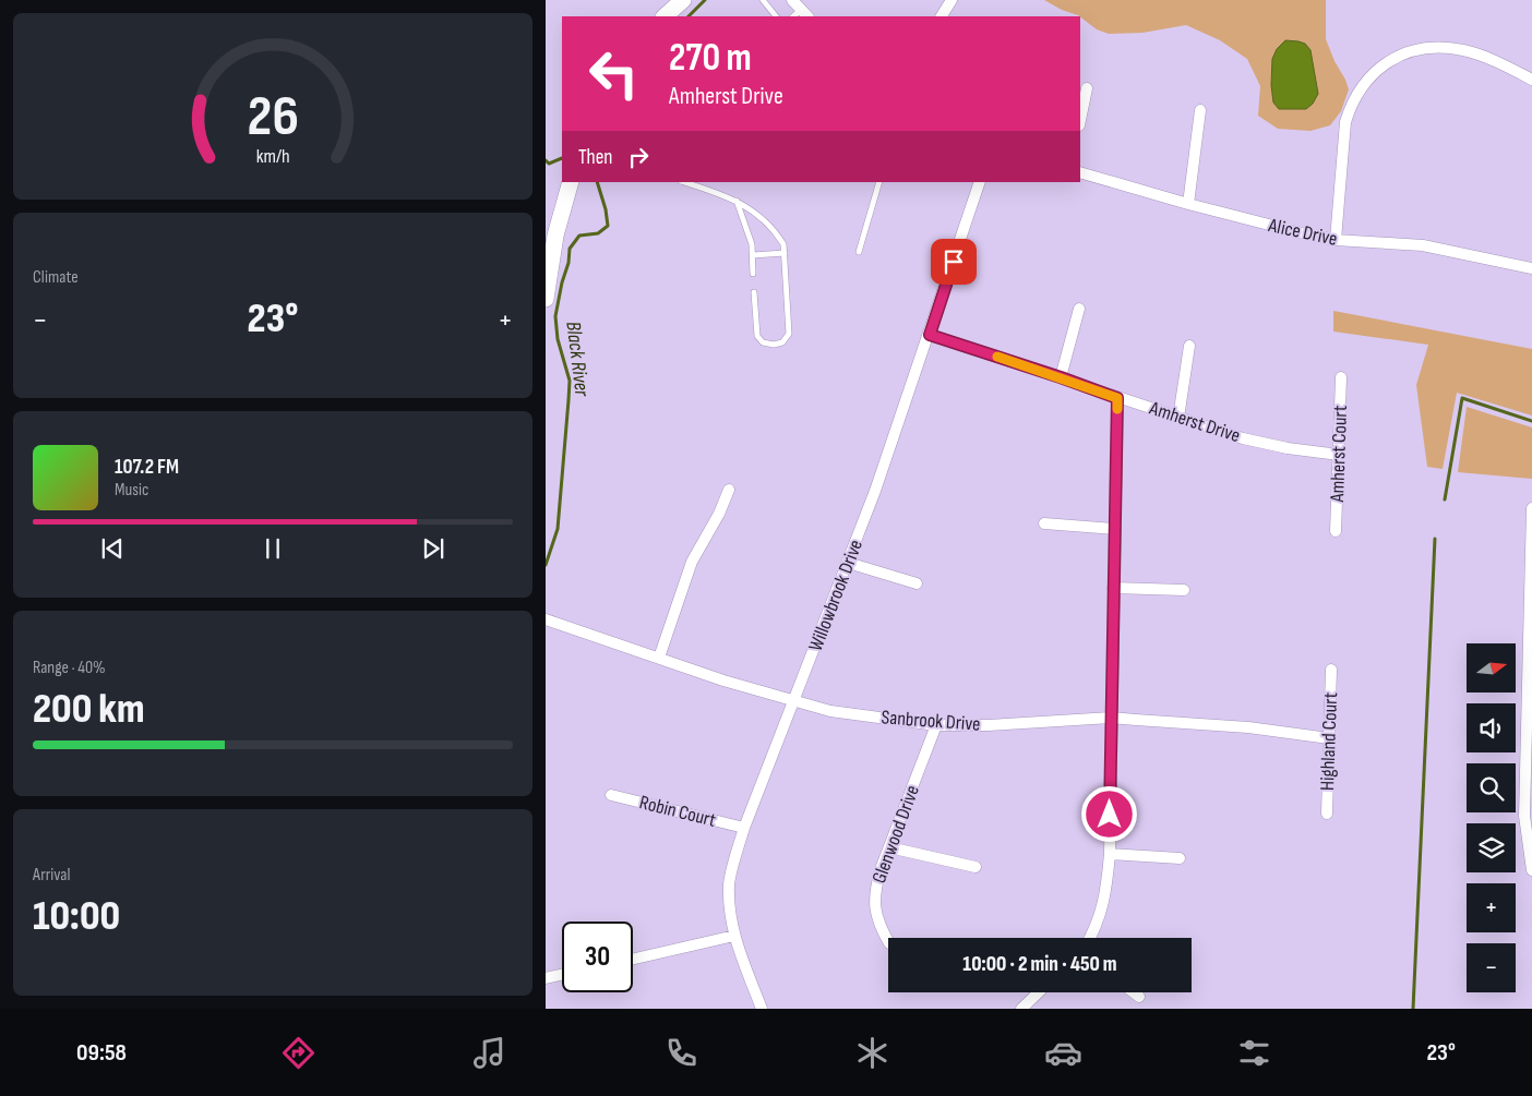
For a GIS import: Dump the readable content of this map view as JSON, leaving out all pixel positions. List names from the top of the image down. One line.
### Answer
{"streets":{"street":["Alice Drive","Amherst Drive","Amherst Court","Willowbrook Drive","Sanbrook Drive","Highland Court","Robin Court","Glenwood Drive"]},"crossings":[["Amherst Drive","Amherst Court"],["Amherst Drive","Willowbrook Drive"],["Willowbrook Drive","Sanbrook Drive"],["Willowbrook Drive","Robin Court"],["Sanbrook Drive","Highland Court"],["Sanbrook Drive","Glenwood Drive"]],"water":["Black River"],"north":"right","page":{"turn":["270 m","Amherst Drive"],"then":"Then","tile":["Climate",["Range · 40%","200 km"],["Arrival","10:00"]],"heat":["−","23°","+"],"song":["107.2 FM","Music"],"map_buttons":["+","−"],"limit":"30","trip":"10:00 · 2 min · 450 m","tabs":["09:58","23°"],"gauge":["26","km/h"]}}
